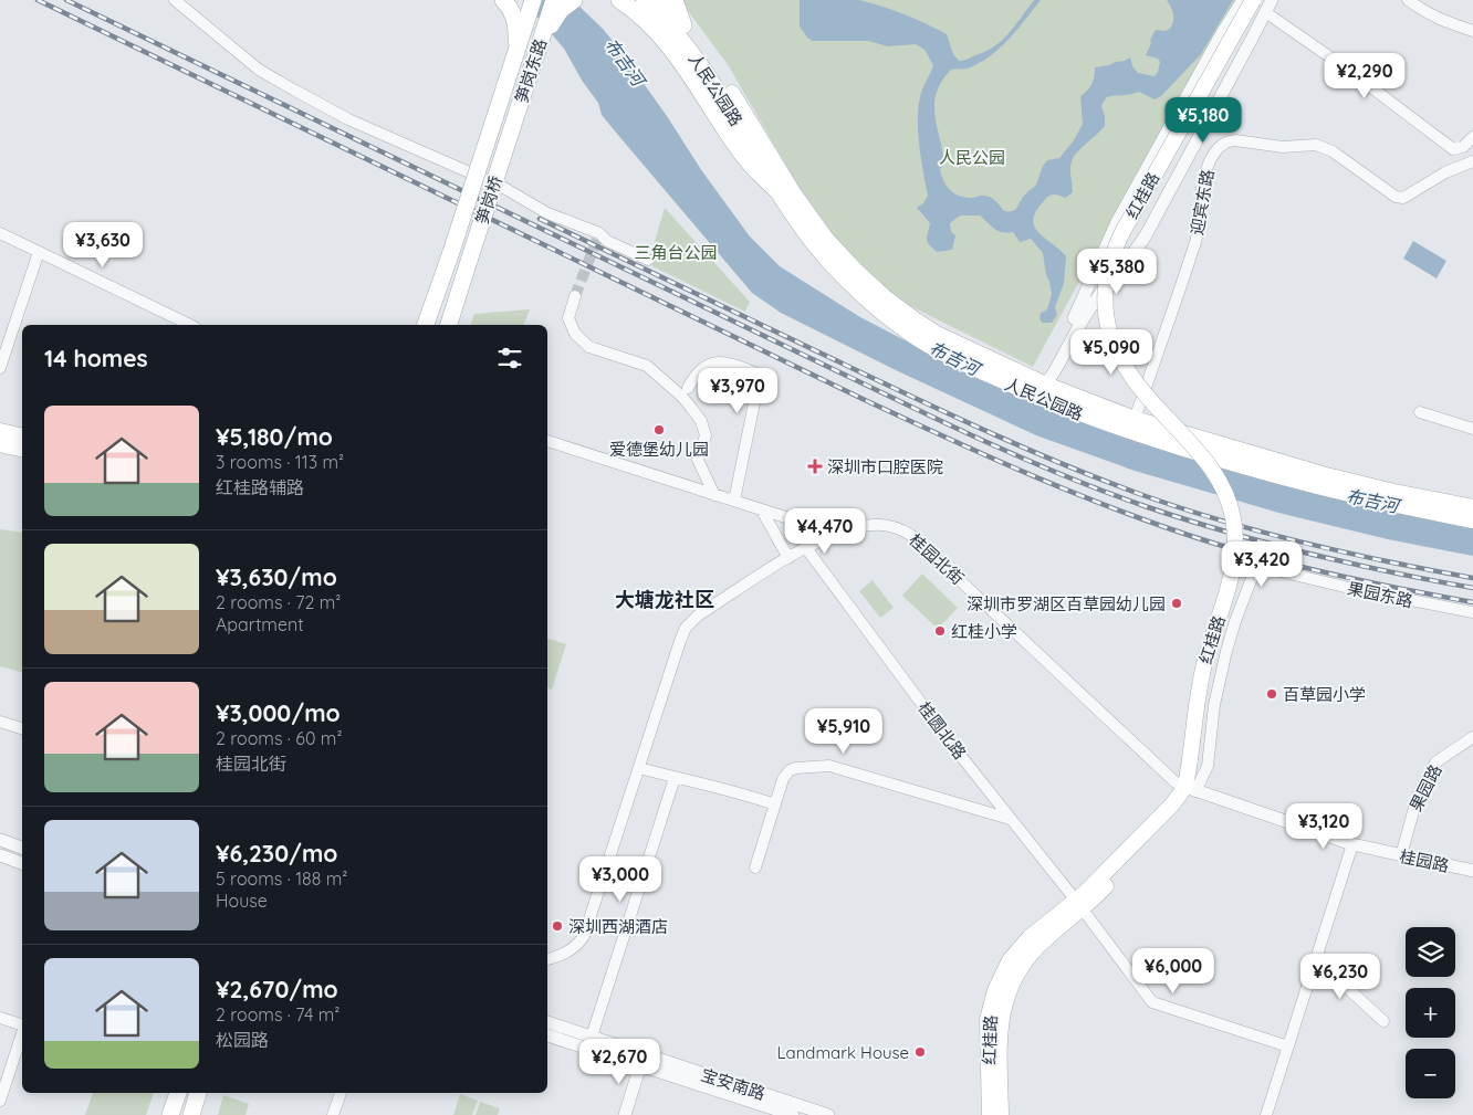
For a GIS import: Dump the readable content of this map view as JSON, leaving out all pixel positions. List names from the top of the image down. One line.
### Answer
{"streets":{"main road":["笋岗东路","人民公园路","红桂路","笋岗桥"],"street":["迎宾东路","桂园北街","果园东路","桂圆北路","果园路","桂园路","宝安南路"]},"crossings":[["笋岗东路","笋岗桥"],["人民公园路","迎宾东路"],["红桂路","桂园北街"],["红桂路","果园东路"],["红桂路","桂圆北路"],["红桂路","桂园路"],["桂园北街","果园东路"],["桂园北街","桂圆北路"],["桂园北街","桂园路"],["果园东路","桂园路"],["果园路","桂园路"]],"districts":["大塘龙社区"],"water":["布吉河"],"parks":["人民公园","三角台公园"],"places":{"other":["爱德堡幼儿园","深圳市罗湖区百草园幼儿园","红桂小学","百草园小学","深圳西湖酒店","Landmark House"],"health":["深圳市口腔医院"]},"page":{"price":["¥2,290","¥5,180","¥3,630","¥5,380","¥5,090","¥3,970","¥4,470","¥3,420","¥5,910","¥3,120","¥3,000","¥6,000","¥6,230","¥2,670"],"heading":"14 homes","list":[{"name":"¥5,180/mo","note":"3 rooms · 113 m² · 红桂路辅路"},{"name":"¥3,630/mo","note":"2 rooms · 72 m² · Apartment"},{"name":"¥3,000/mo","note":"2 rooms · 60 m² · 桂园北街"},{"name":"¥6,230/mo","note":"5 rooms · 188 m² · House"},{"name":"¥2,670/mo","note":"2 rooms · 74 m² · 松园路"}],"map_buttons":["+","−"]}}
